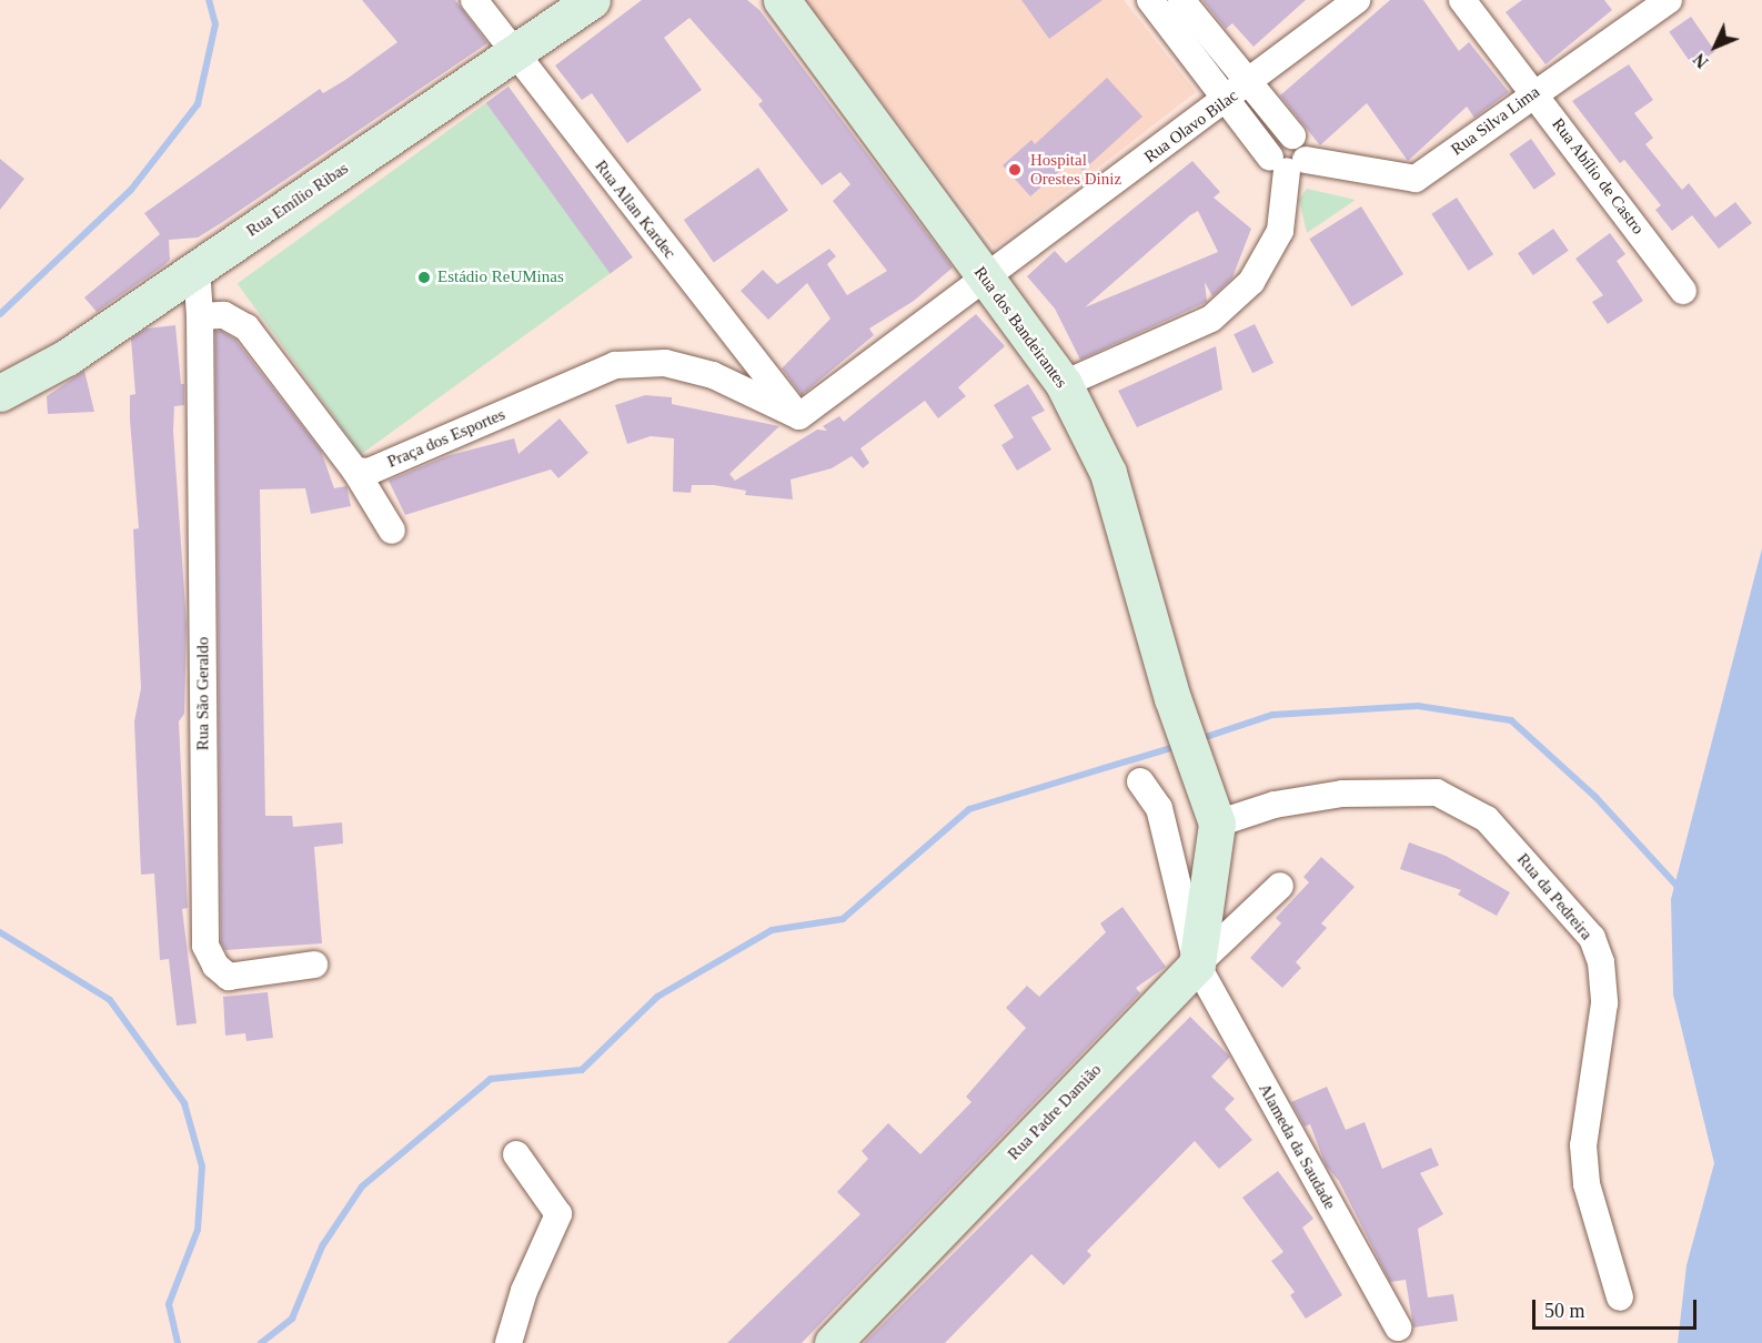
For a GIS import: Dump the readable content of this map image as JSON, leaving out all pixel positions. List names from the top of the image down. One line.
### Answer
{"streets":{"street":["Rua Silva Lima","Rua Olavo Bilac","Rua Abílio de Castro","Rua Emílio Ribas","Rua Allan Kardec","Rua dos Bandeirantes","Praça dos Esportes","Rua São Geraldo","Rua da Pedreira","Rua Padre Damião","Alameda da Saudade"]},"crossings":[["Rua Silva Lima","Rua Abílio de Castro"],["Rua Olavo Bilac","Rua Allan Kardec"],["Rua Olavo Bilac","Rua dos Bandeirantes"],["Rua Olavo Bilac","Praça dos Esportes"],["Rua Emílio Ribas","Rua Allan Kardec"],["Rua Allan Kardec","Praça dos Esportes"],["Rua dos Bandeirantes","Rua da Pedreira"],["Rua Padre Damião","Alameda da Saudade"]],"places":["Hospital Orestes Diniz","Estádio ReUMinas"],"scale_bar":"50 m","north":"bottom left"}
